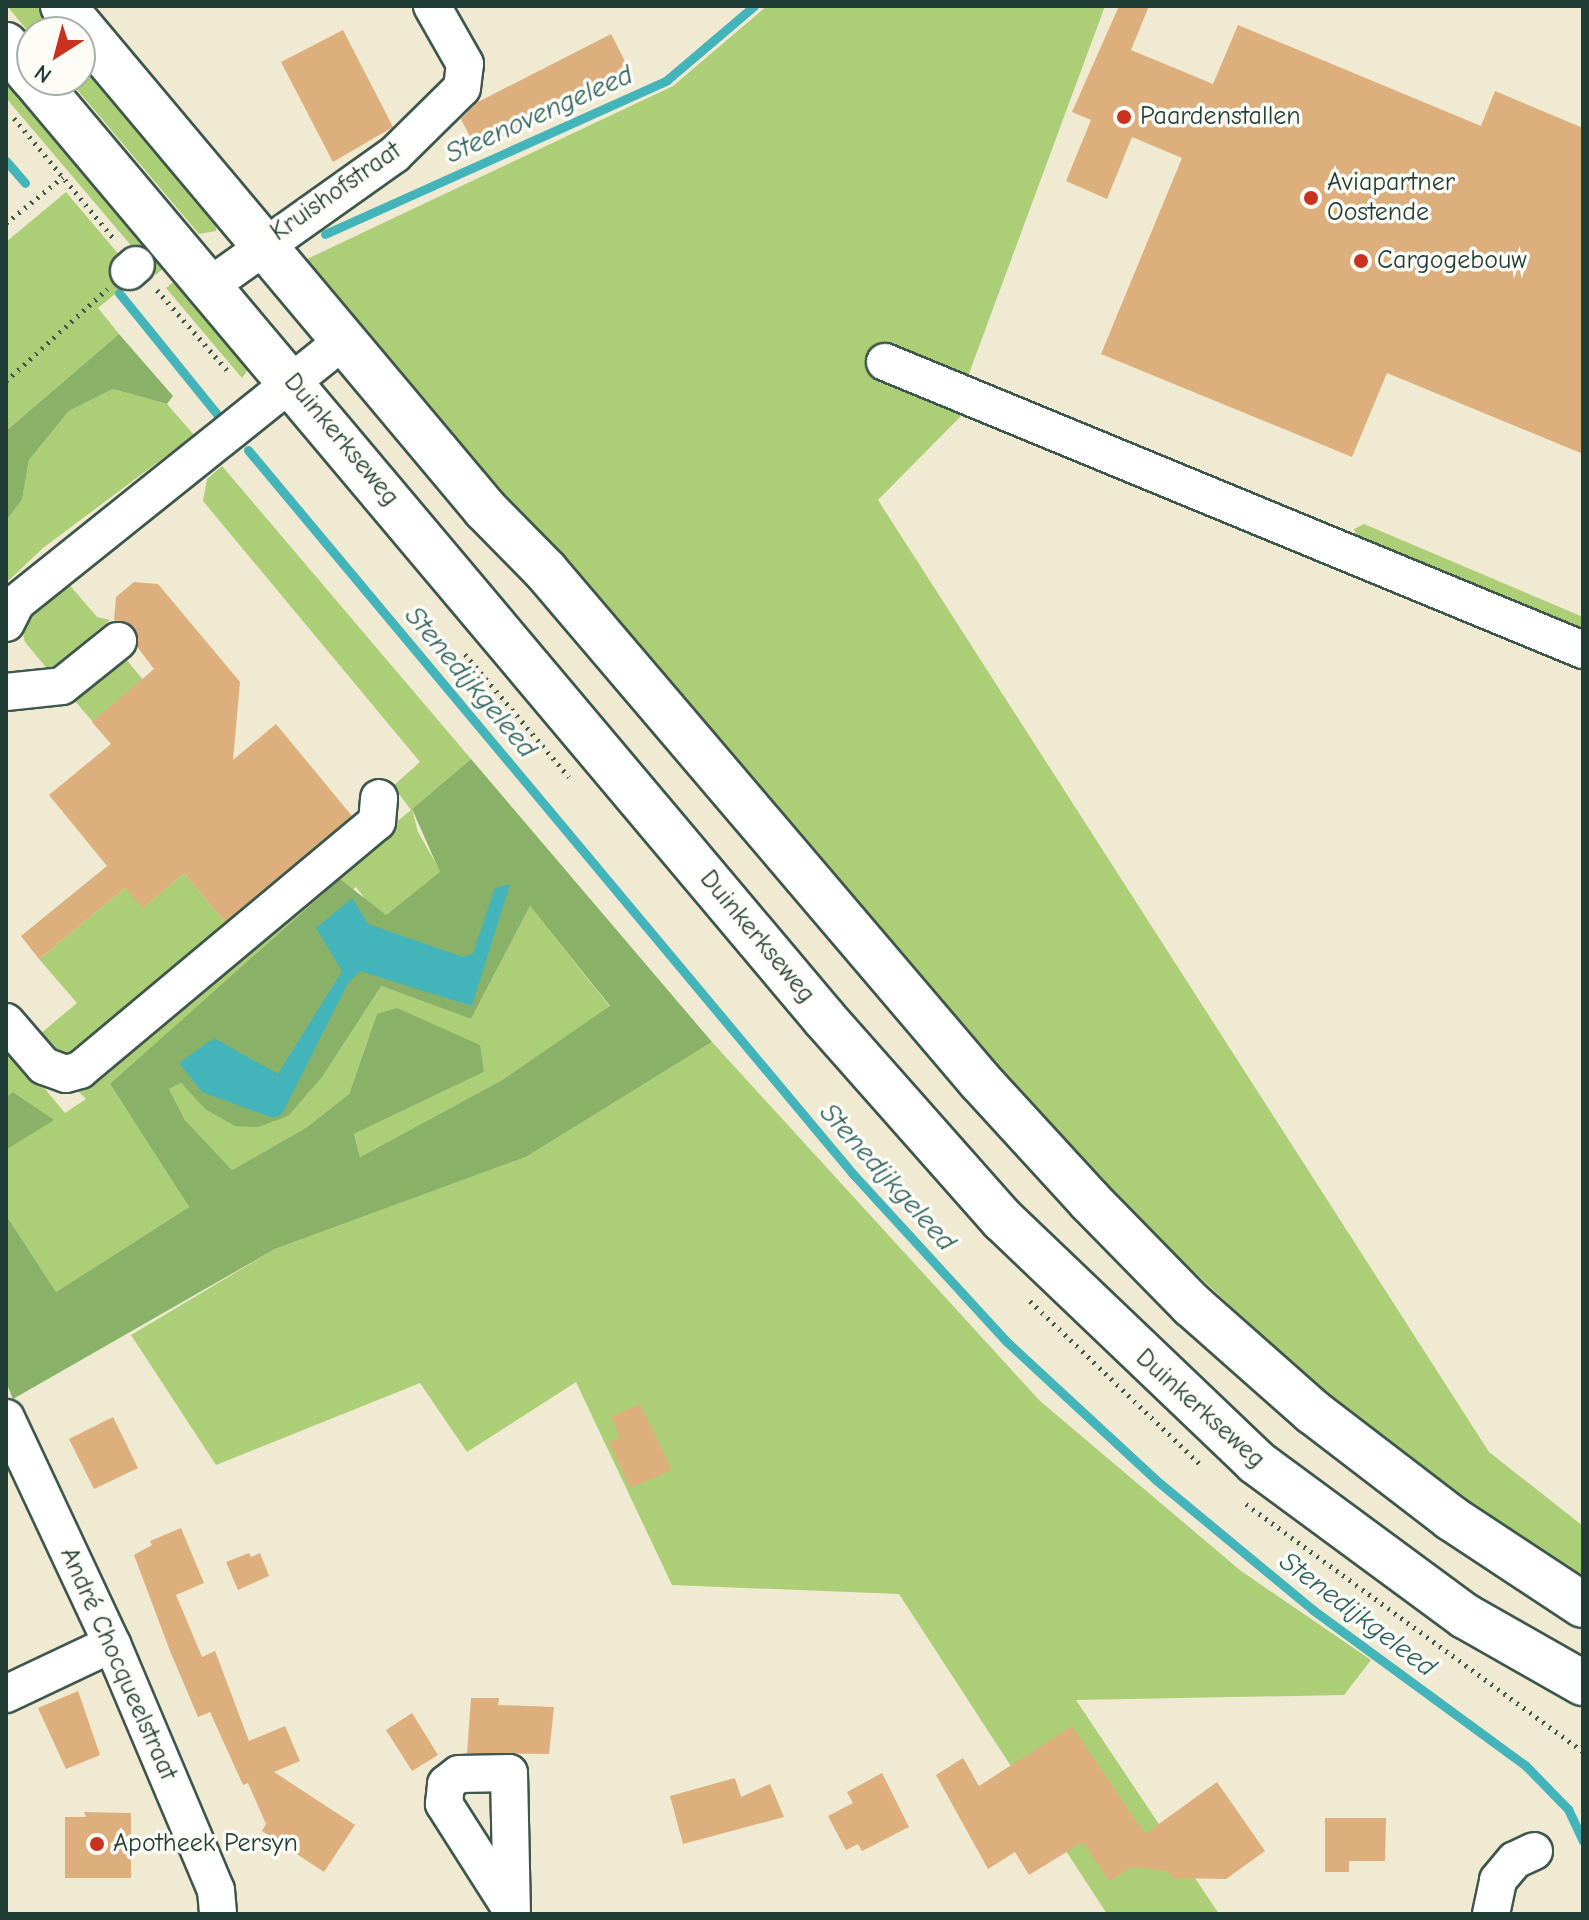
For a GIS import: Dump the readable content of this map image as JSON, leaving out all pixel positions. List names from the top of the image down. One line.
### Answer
{"streets":{"main road":["Duinkerkseweg"],"street":["Kruishofstraat","André Chocqueelstraat"]},"crossings":[["Kruishofstraat","Duinkerkseweg"]],"water":["Steenovengeleed","Stenedijkgeleed"],"places":["Paardenstallen","Aviapartner Oostende","Cargogebouw","Apotheek Persyn"],"north":"bottom left"}
